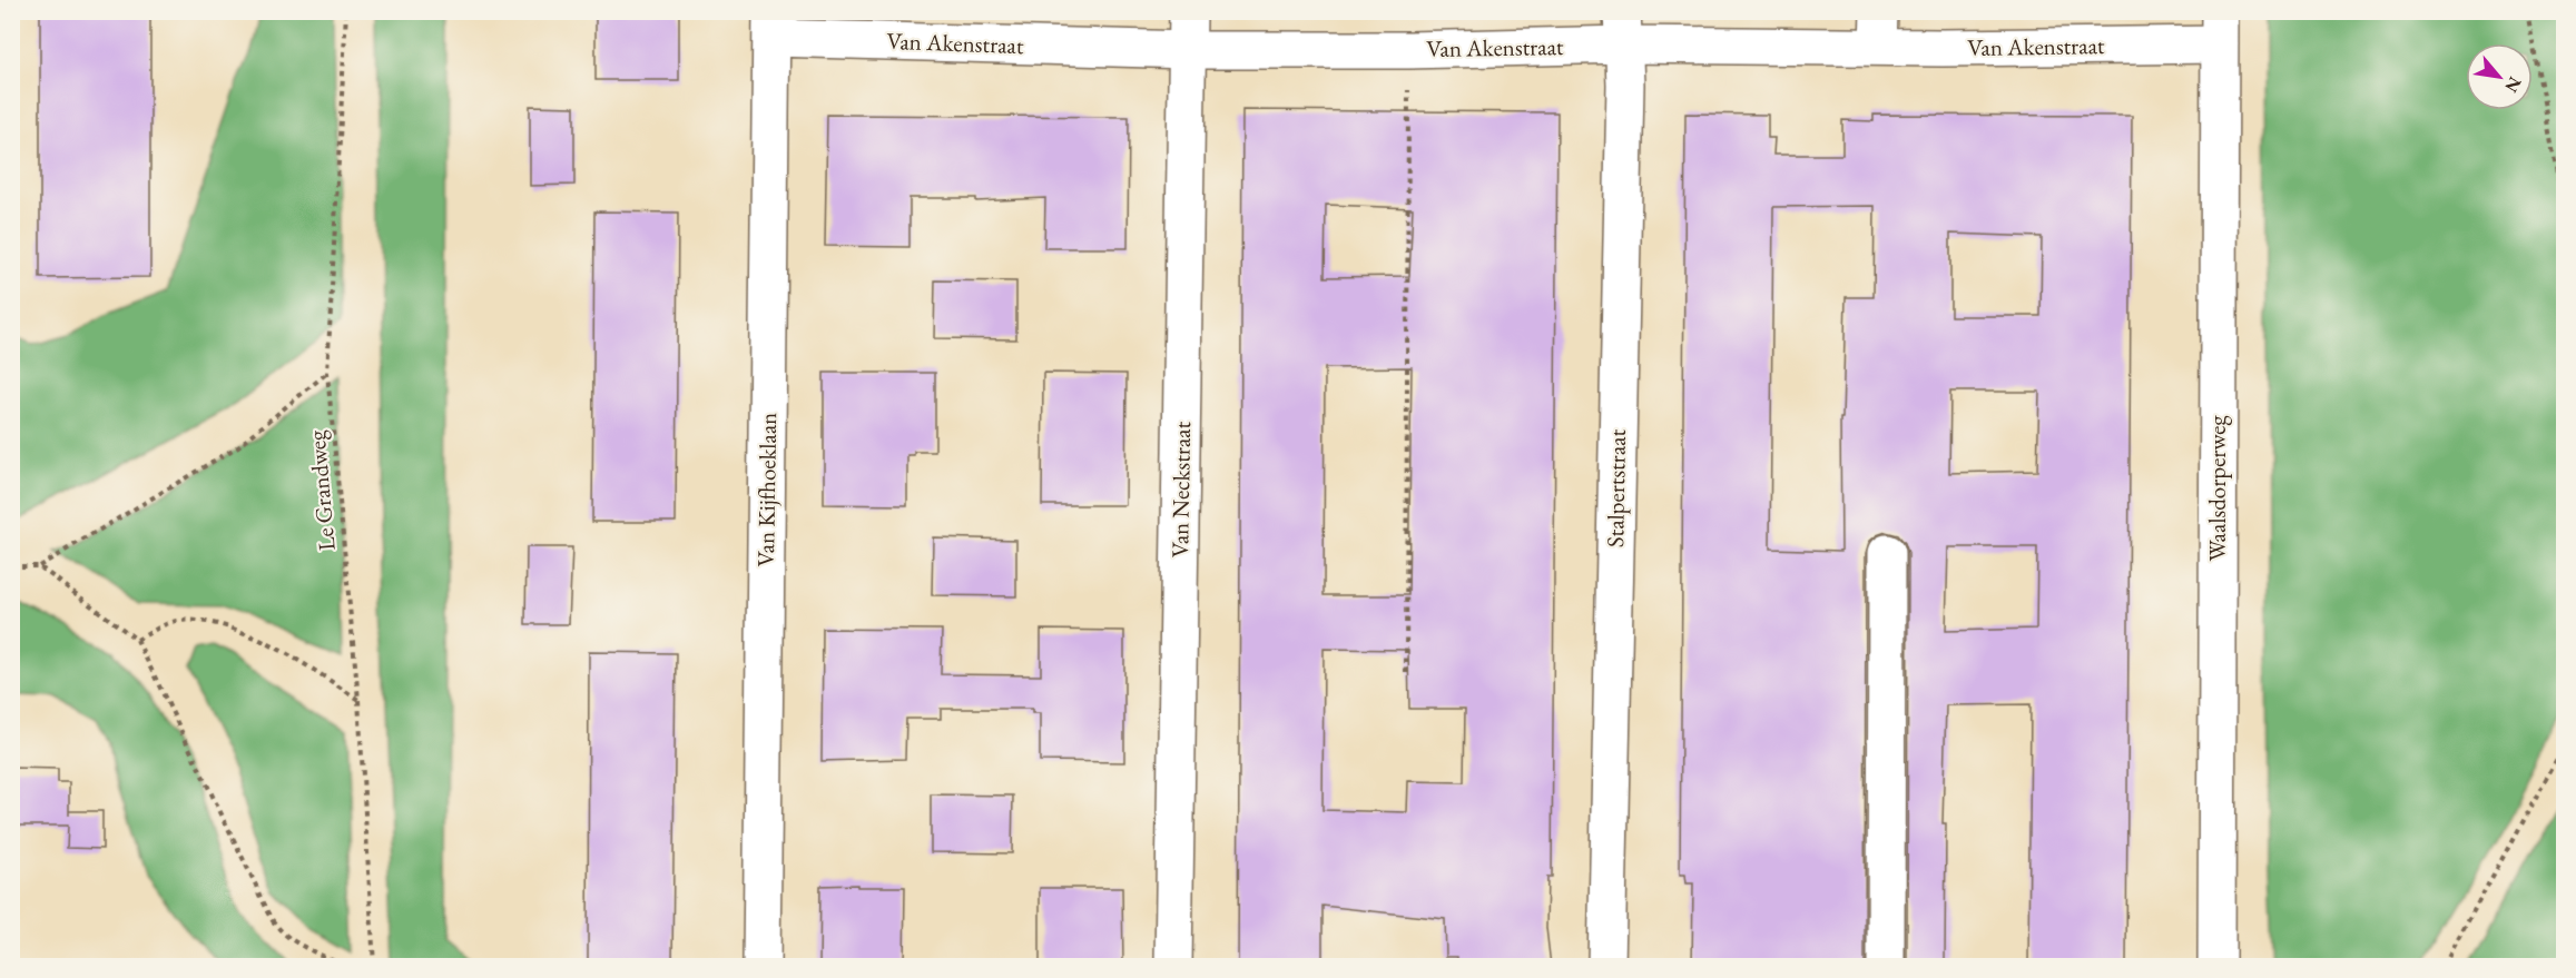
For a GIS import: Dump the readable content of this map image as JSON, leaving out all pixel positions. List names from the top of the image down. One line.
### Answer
{"streets":{"street":["Van Akenstraat","Stalpertstraat","Waalsdorperweg","Van Kijfhoeklaan","Van Neckstraat"],"path":["Le Grandweg"]},"crossings":[["Van Akenstraat","Stalpertstraat"],["Van Akenstraat","Waalsdorperweg"],["Van Akenstraat","Van Kijfhoeklaan"],["Van Akenstraat","Van Neckstraat"]],"north":"bottom right"}
